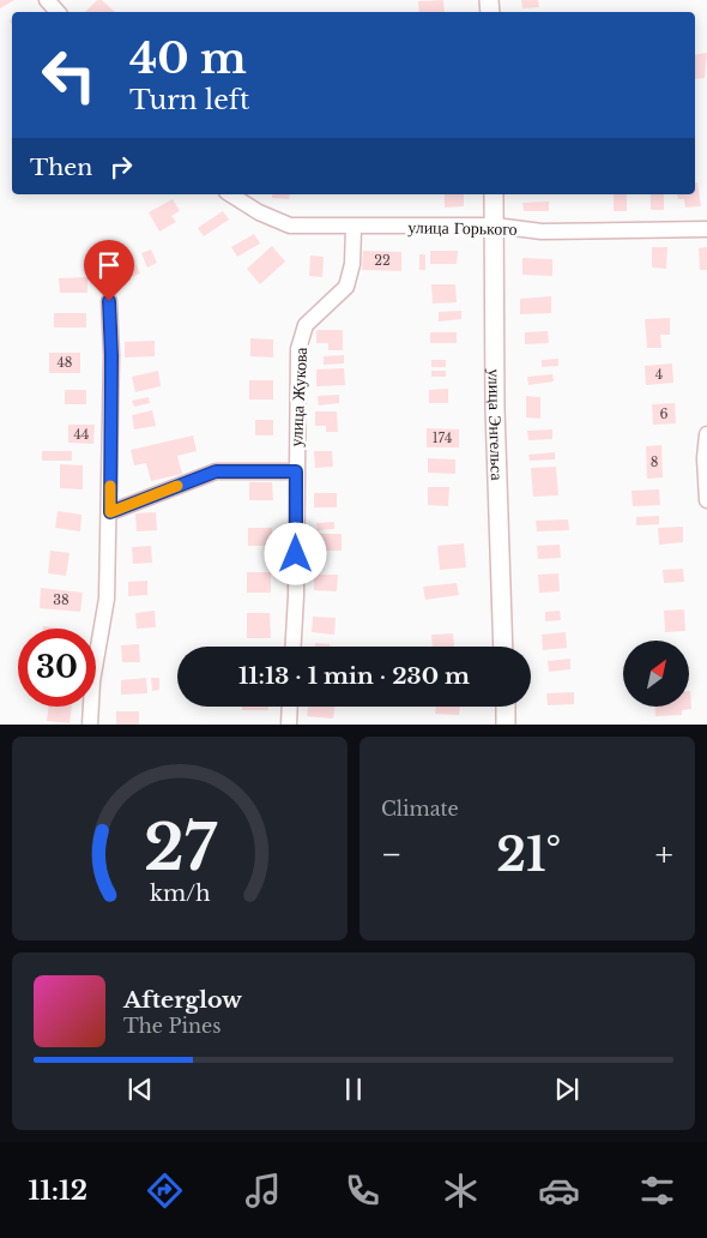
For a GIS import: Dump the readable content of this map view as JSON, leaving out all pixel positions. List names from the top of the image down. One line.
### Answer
{"streets":{"street":["улица Горького","улица Жукова","улица Энгельса"]},"crossings":[["улица Горького","улица Жукова"],["улица Горького","улица Энгельса"]],"house_numbers":["22","48","4","6","44","174","8","38"],"north":"top right","page":{"turn":["40 m","Turn left"],"then":"Then","limit":"30","trip":"11:13 · 1 min · 230 m","tile":"Climate","heat":["−","21°","+"],"song":["Afterglow","The Pines"],"tabs":"11:12","gauge":["27","km/h"]}}
